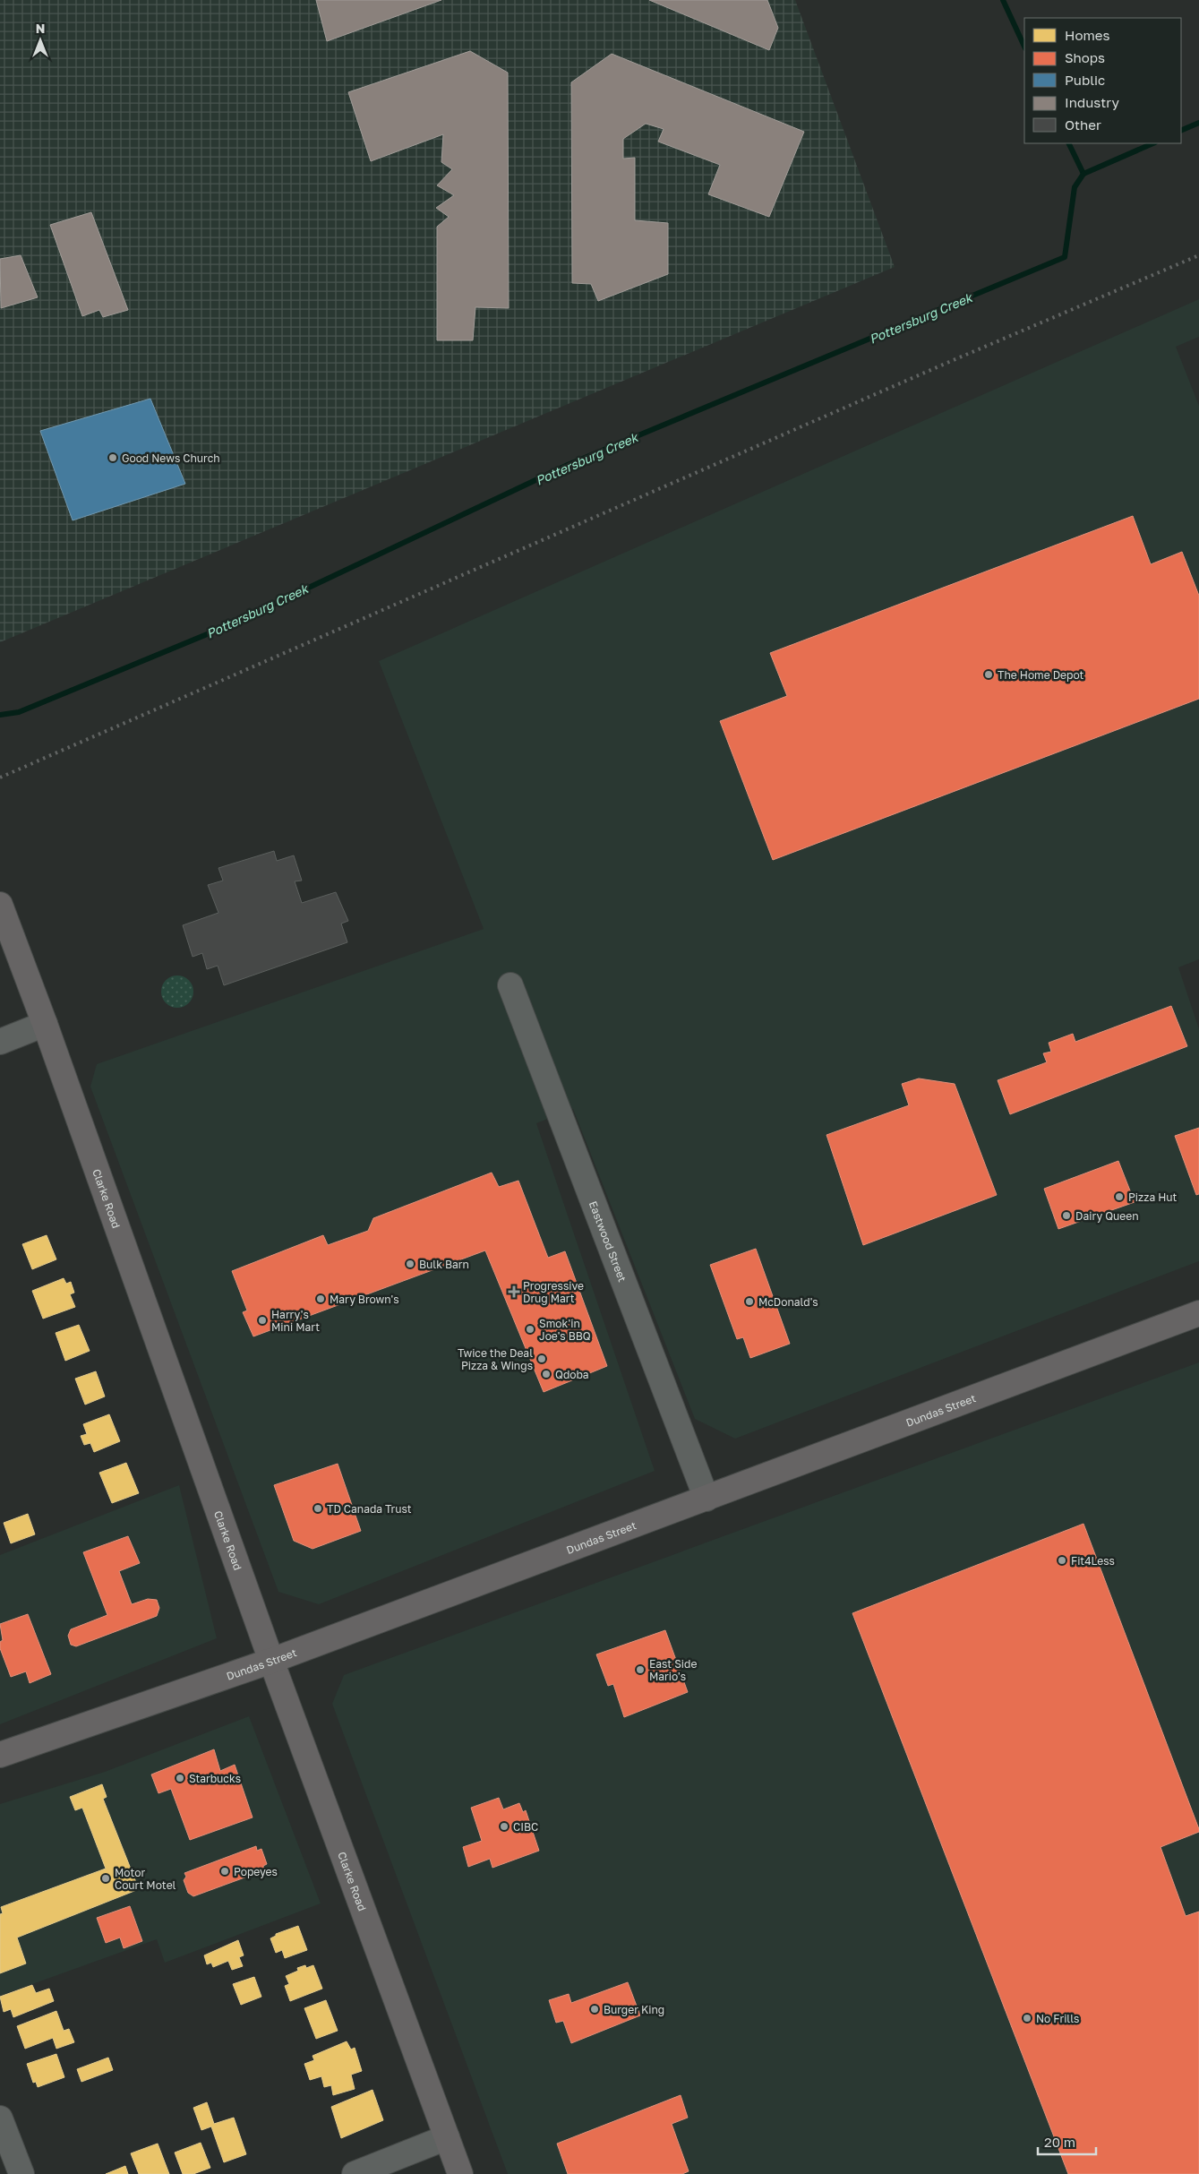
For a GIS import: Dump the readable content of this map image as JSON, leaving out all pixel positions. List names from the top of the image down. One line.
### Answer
{"streets":{"main road":["Clarke Road","Dundas Street"],"street":["Eastwood Street"]},"crossings":[["Clarke Road","Dundas Street"],["Eastwood Street","Dundas Street"]],"water":["Pottersburg Creek"],"places":{"other":["Good News Church","The Home Depot","Pizza Hut","Dairy Queen","Bulk Barn","Mary Brown's","McDonald's","Harry's Mini Mart","Smok'in Joe's BBQ","Twice the Deal Pizza & Wings","Qdoba","TD Canada Trust","Fit4Less","East Side Mario's","Starbucks","CIBC","Popeyes","Motor Court Motel","Burger King","No Frills"],"health":["Progressive Drug Mart"]},"legend":["Homes","Shops","Public","Industry","Other"],"scale_bar":"20 m","north":"top"}
